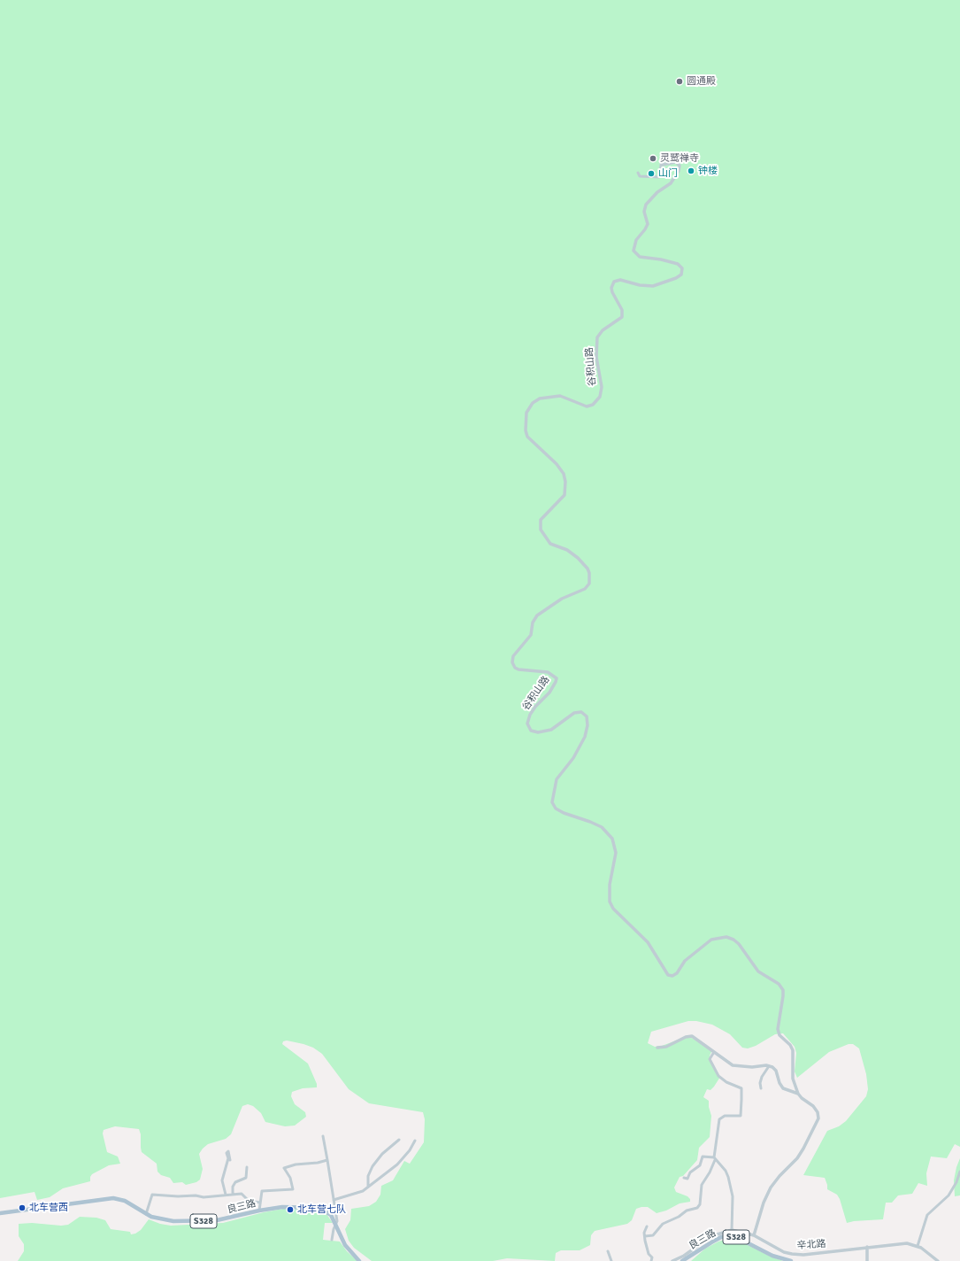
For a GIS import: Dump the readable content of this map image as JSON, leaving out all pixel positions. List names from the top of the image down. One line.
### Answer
{"streets":{"main road":["良三路","S328"],"street":["谷积山路","辛北路"]},"places":["圆通殿","灵鹫禅寺","钟楼","山门","北车营西","北车营七队"]}
